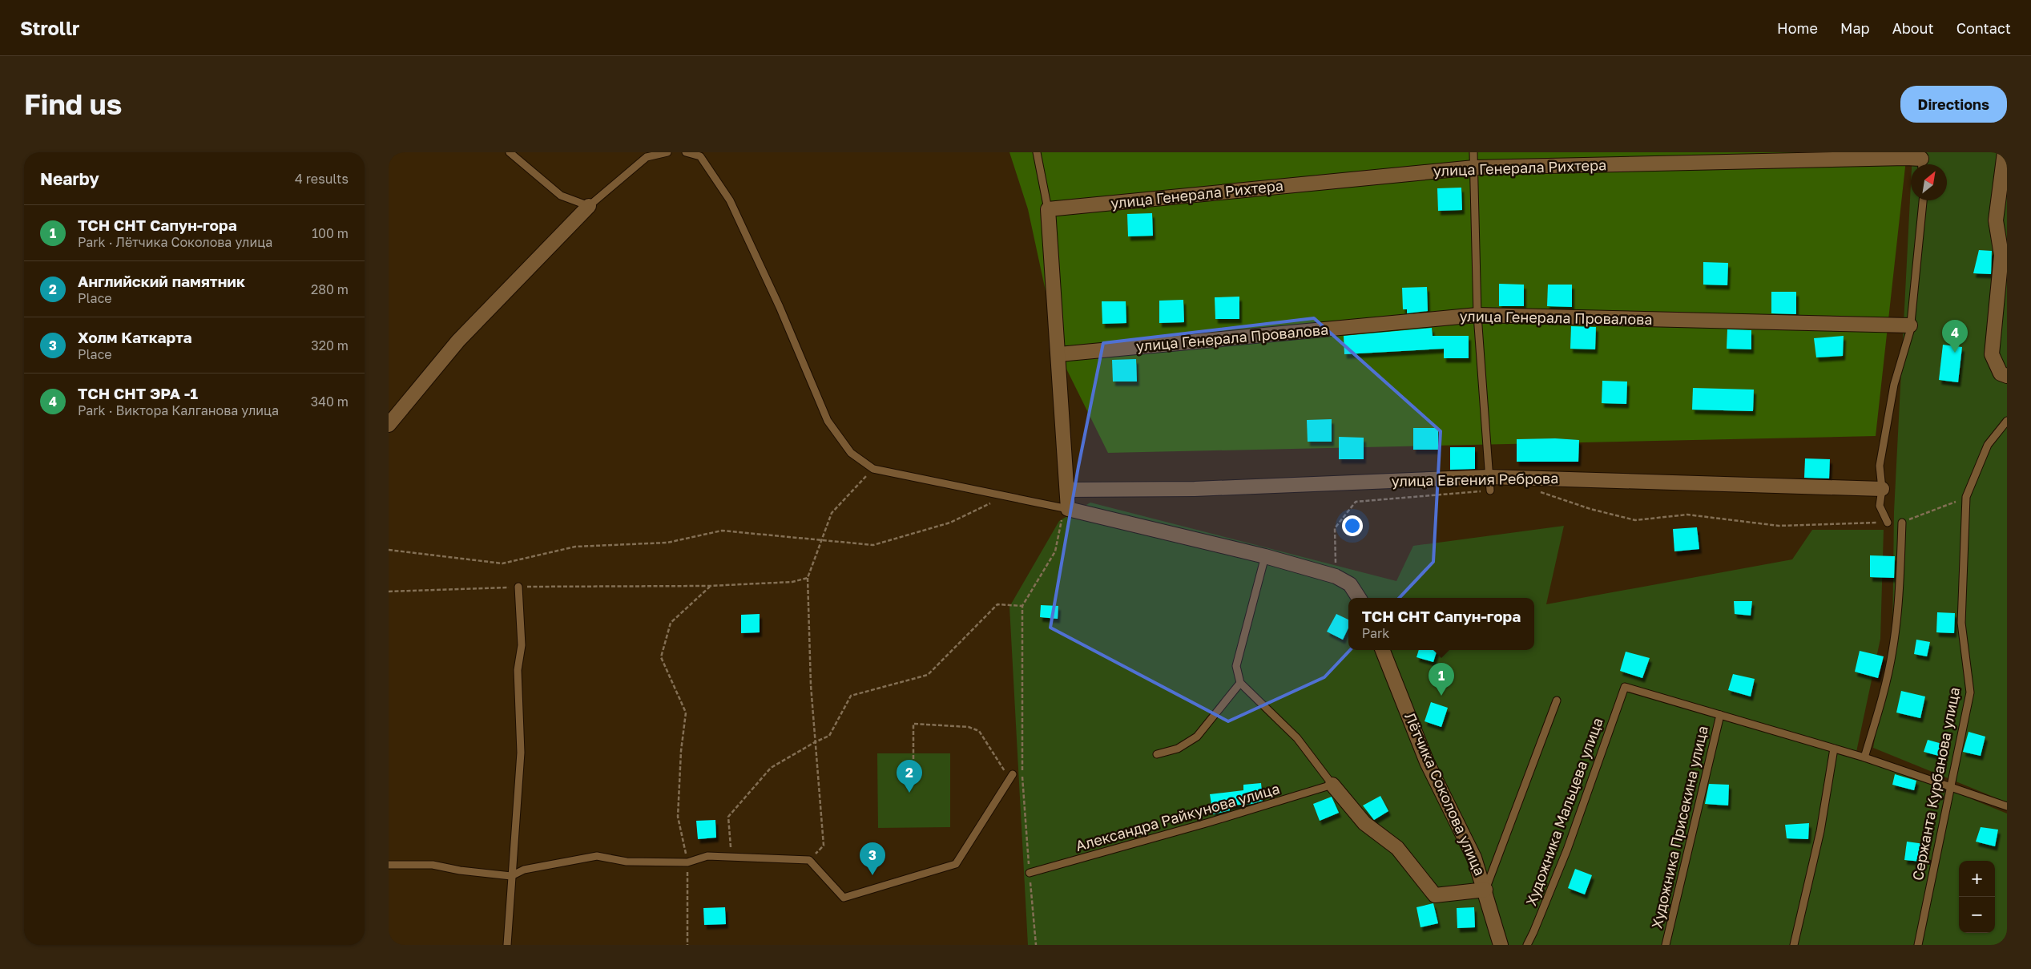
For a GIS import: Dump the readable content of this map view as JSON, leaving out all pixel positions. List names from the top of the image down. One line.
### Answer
{"streets":{"street":["улица Генерала Рихтера","улица Генерала Провалова","улица Евгения Реброва","Лётчика Соколова улица"],"lane":["Сержанта Курбанова улица","Художника Мальцева улица","Александра Райкунова улица","Художника Присекина улица"]},"crossings":[["Художника Мальцева улица","Художника Присекина улица"]],"north":"top right","page":{"header":"Strollr","nav":["Home","Map","About","Contact"],"buttons":"Directions","title":"Find us","heading":["Nearby","4 results"],"list":[{"mark":"1","name":"ТСН СНТ Сапун-гора","note":"Park · Лётчика Соколова улица","value":"100 m"},{"mark":"2","name":"Английский памятник","note":"Place","value":"280 m"},{"mark":"3","name":"Холм Каткарта","note":"Place","value":"320 m"},{"mark":"4","name":"ТСН СНТ ЭРА -1","note":"Park · Виктора Калганова улица","value":"340 m"}],"pins":["4","1","2","3"],"popup":["ТСН СНТ Сапун-гора","Park"],"map_buttons":["+","−"]}}
